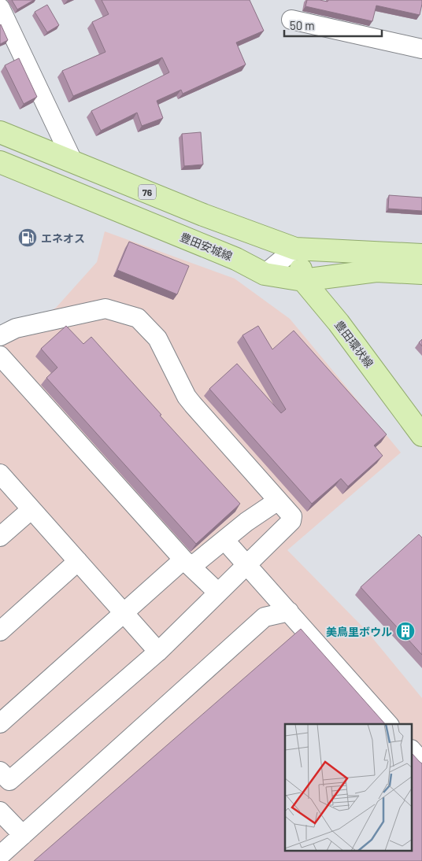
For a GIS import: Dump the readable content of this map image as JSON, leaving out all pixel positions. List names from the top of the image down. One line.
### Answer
{"streets":{"main road":["76","豊田安城線","豊田環状線"]},"crossings":[["76","豊田環状線"],["豊田安城線","豊田環状線"]],"places":{"fuel station":["エネオス"],"building":["美鳥里ボウル"]},"scale_bar":"50 m"}
